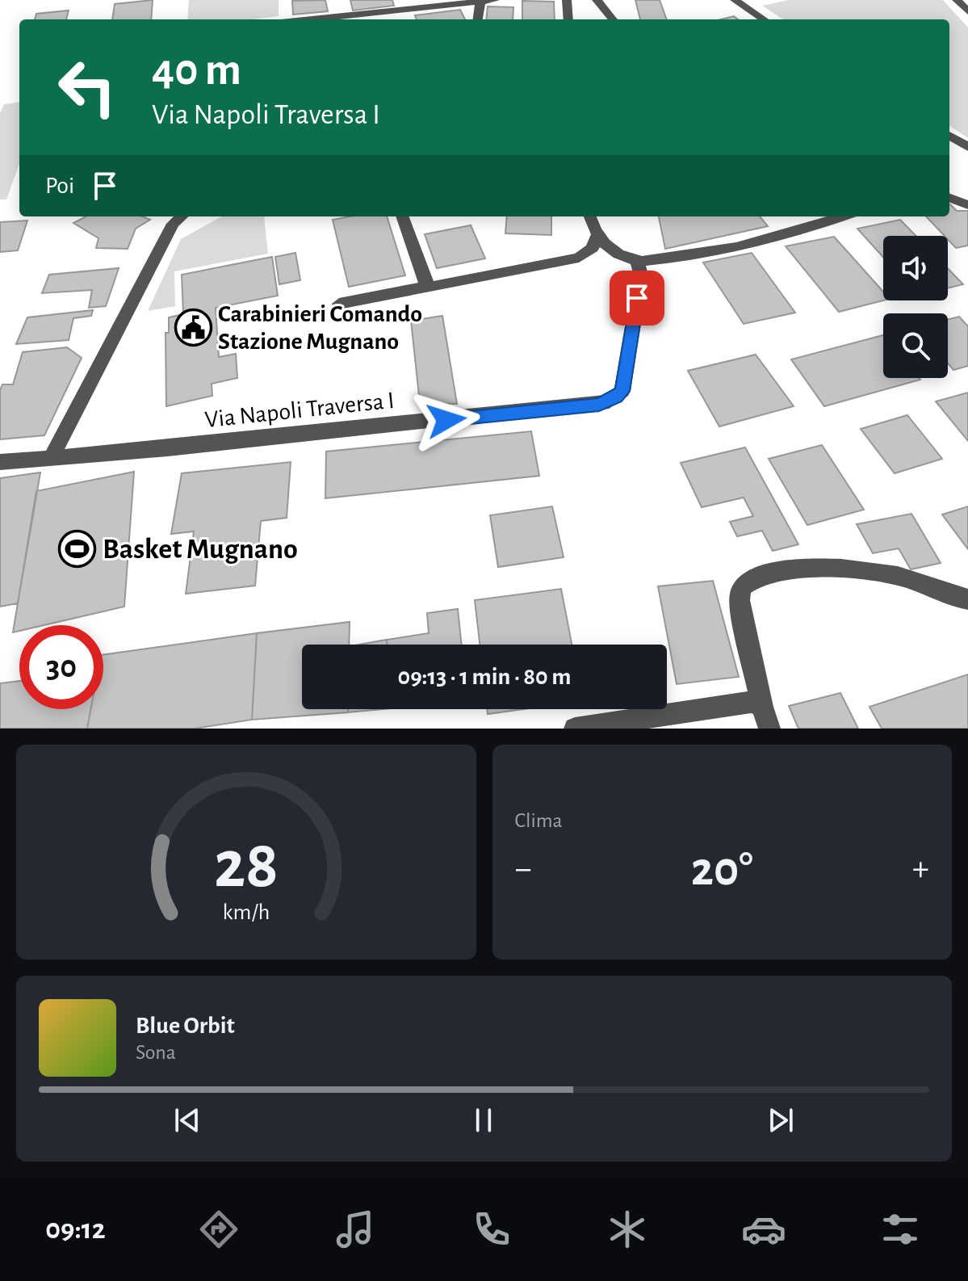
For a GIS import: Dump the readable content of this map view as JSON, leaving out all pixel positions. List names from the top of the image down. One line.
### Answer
{"streets":{"street":["Via Napoli Traversa I"]},"places":{"public building":["Carabinieri Comando Stazione Mugnano"],"sports":["Basket Mugnano"]},"page":{"turn":["40 m","Via Napoli Traversa I"],"then":"Poi","limit":"30","trip":"09:13 · 1 min · 80 m","tile":"Clima","heat":["−","20°","+"],"song":["Blue Orbit","Sona"],"tabs":"09:12","gauge":["28","km/h"]}}
